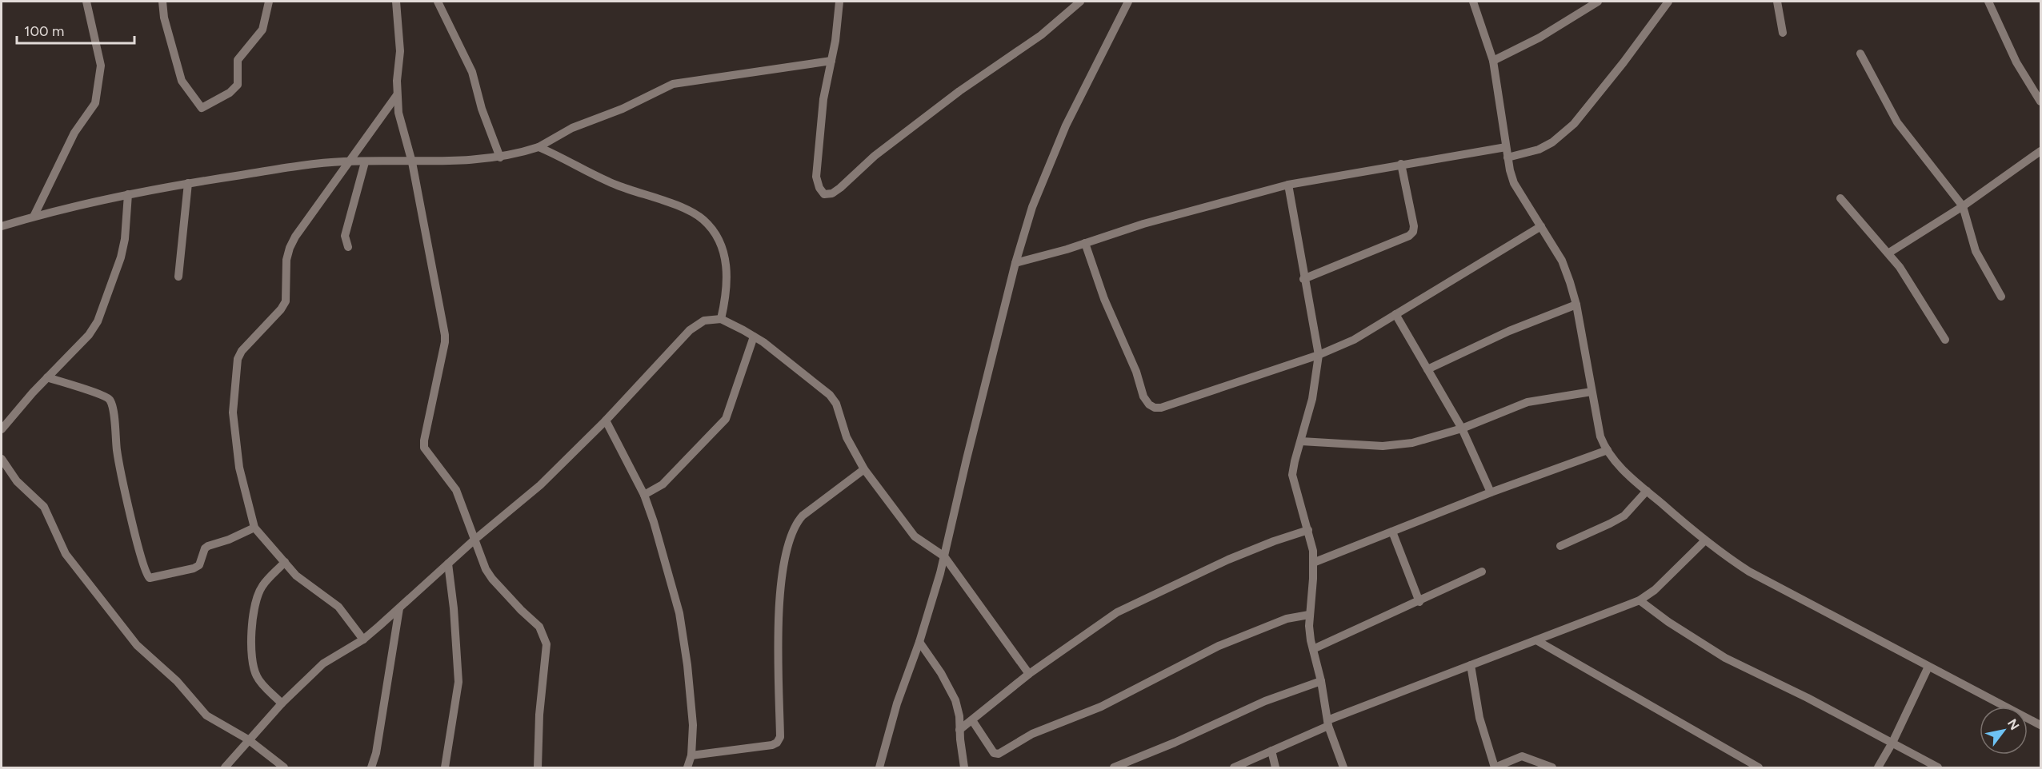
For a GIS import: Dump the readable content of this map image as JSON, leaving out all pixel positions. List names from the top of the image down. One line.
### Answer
{"scale_bar":"100 m","north":"top right"}
